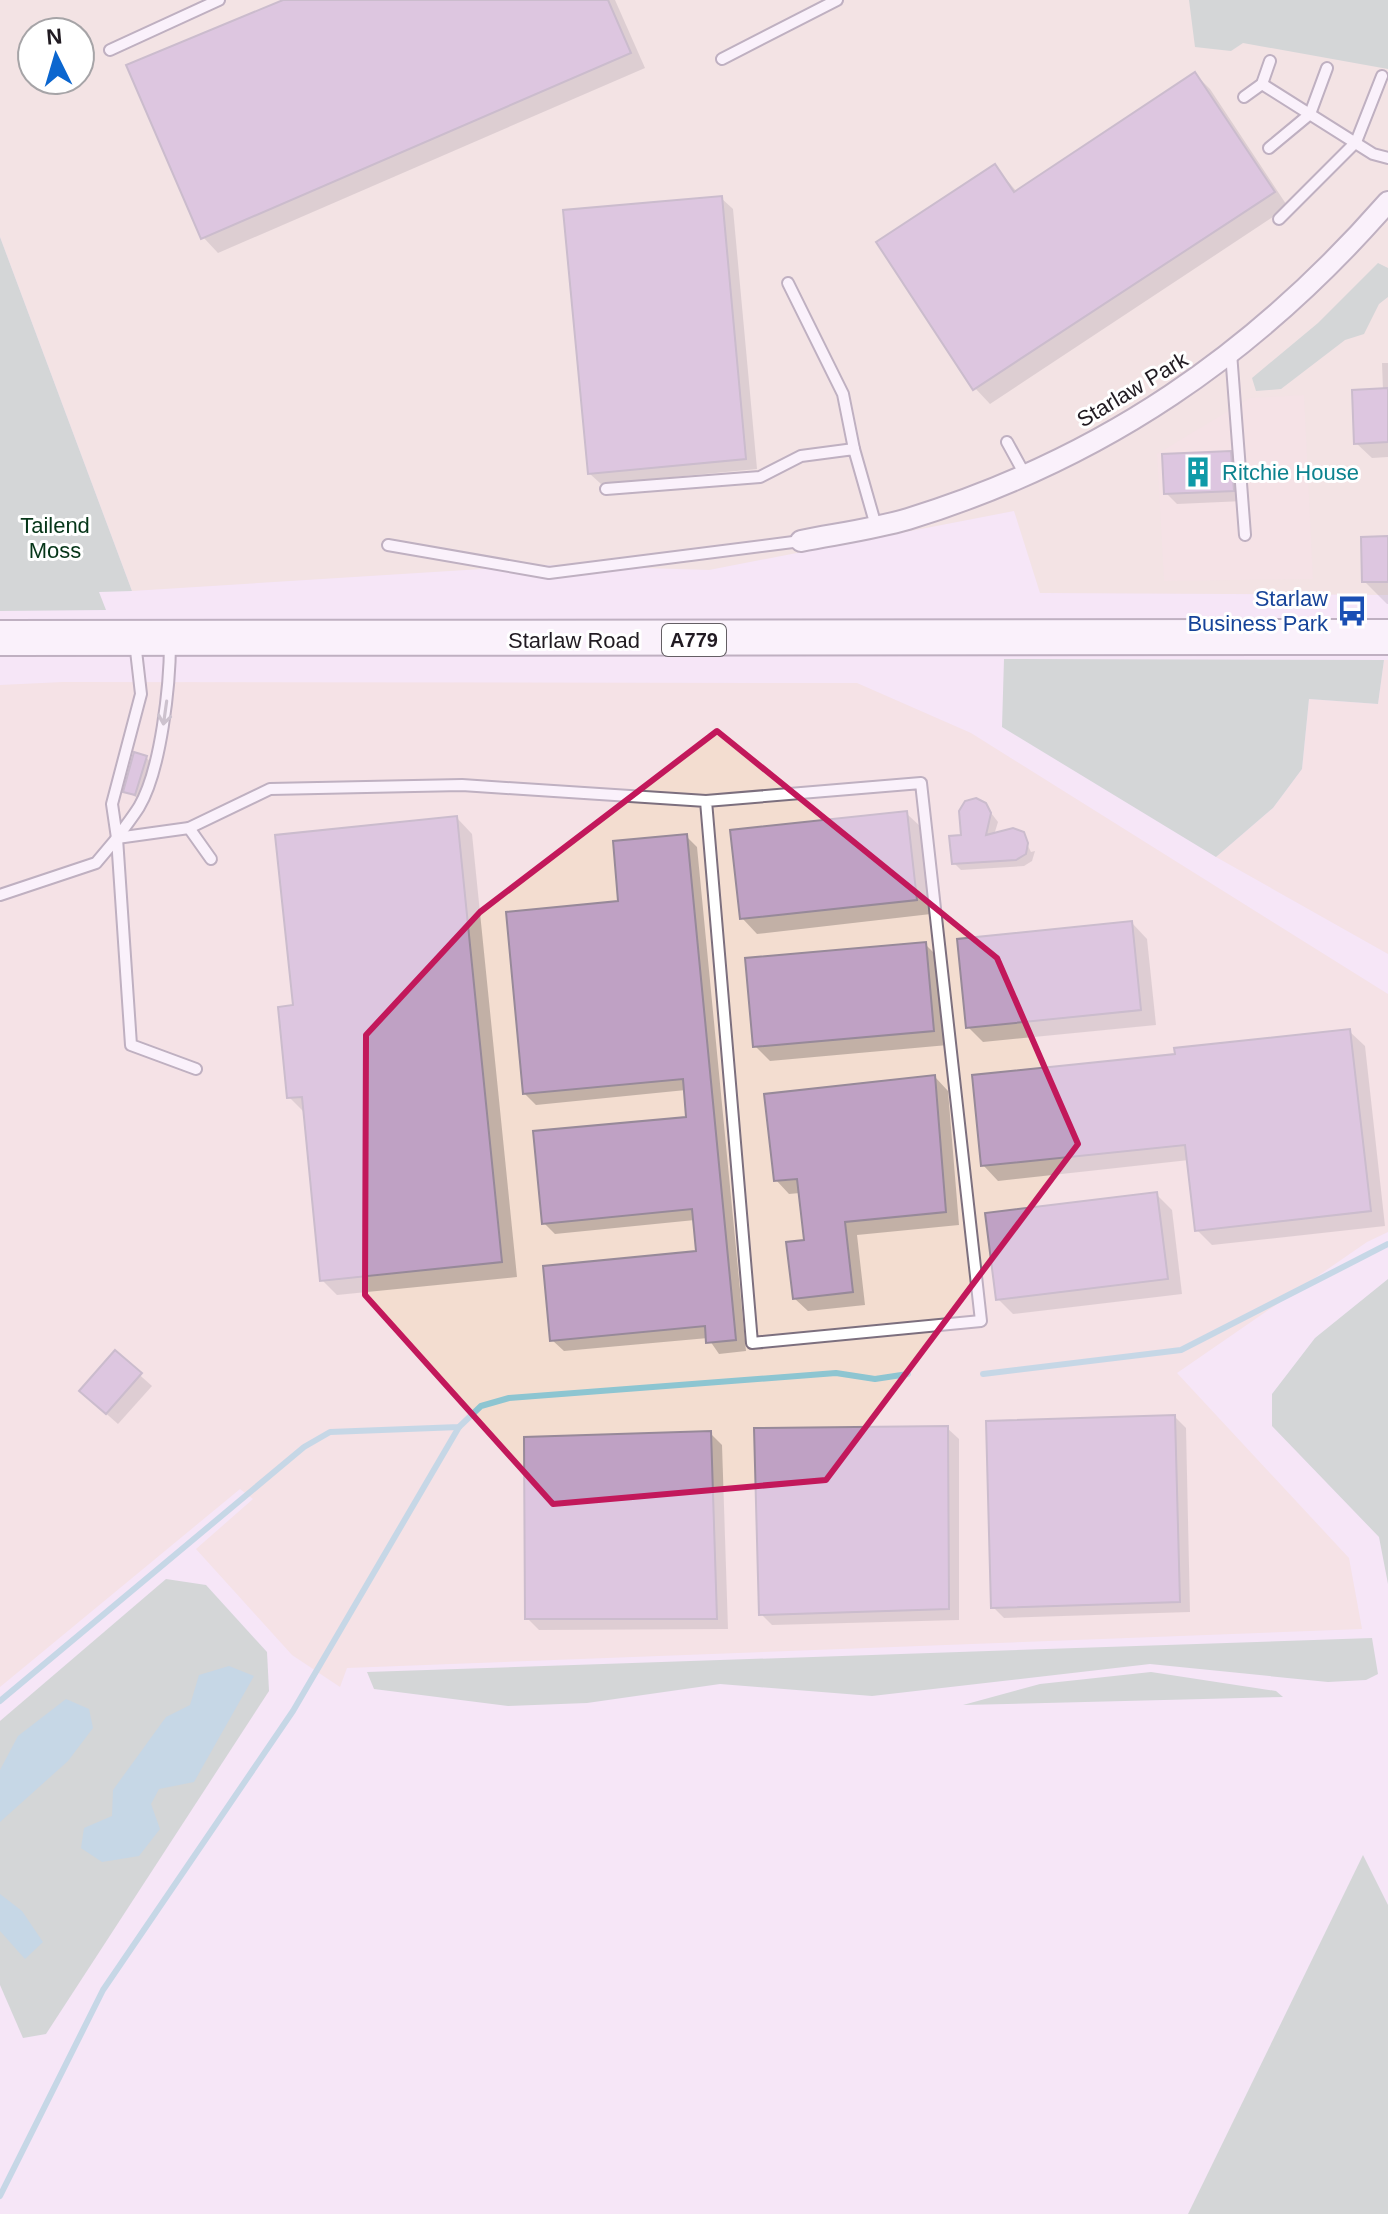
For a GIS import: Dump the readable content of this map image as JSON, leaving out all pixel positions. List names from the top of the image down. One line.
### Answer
{"streets":{"main road":["Starlaw Road","A779"],"street":["Starlaw Park"]},"parks":["Tailend Moss"],"places":{"building":["Ritchie House"],"bus stop":["Starlaw Business Park"]},"north":"top"}
